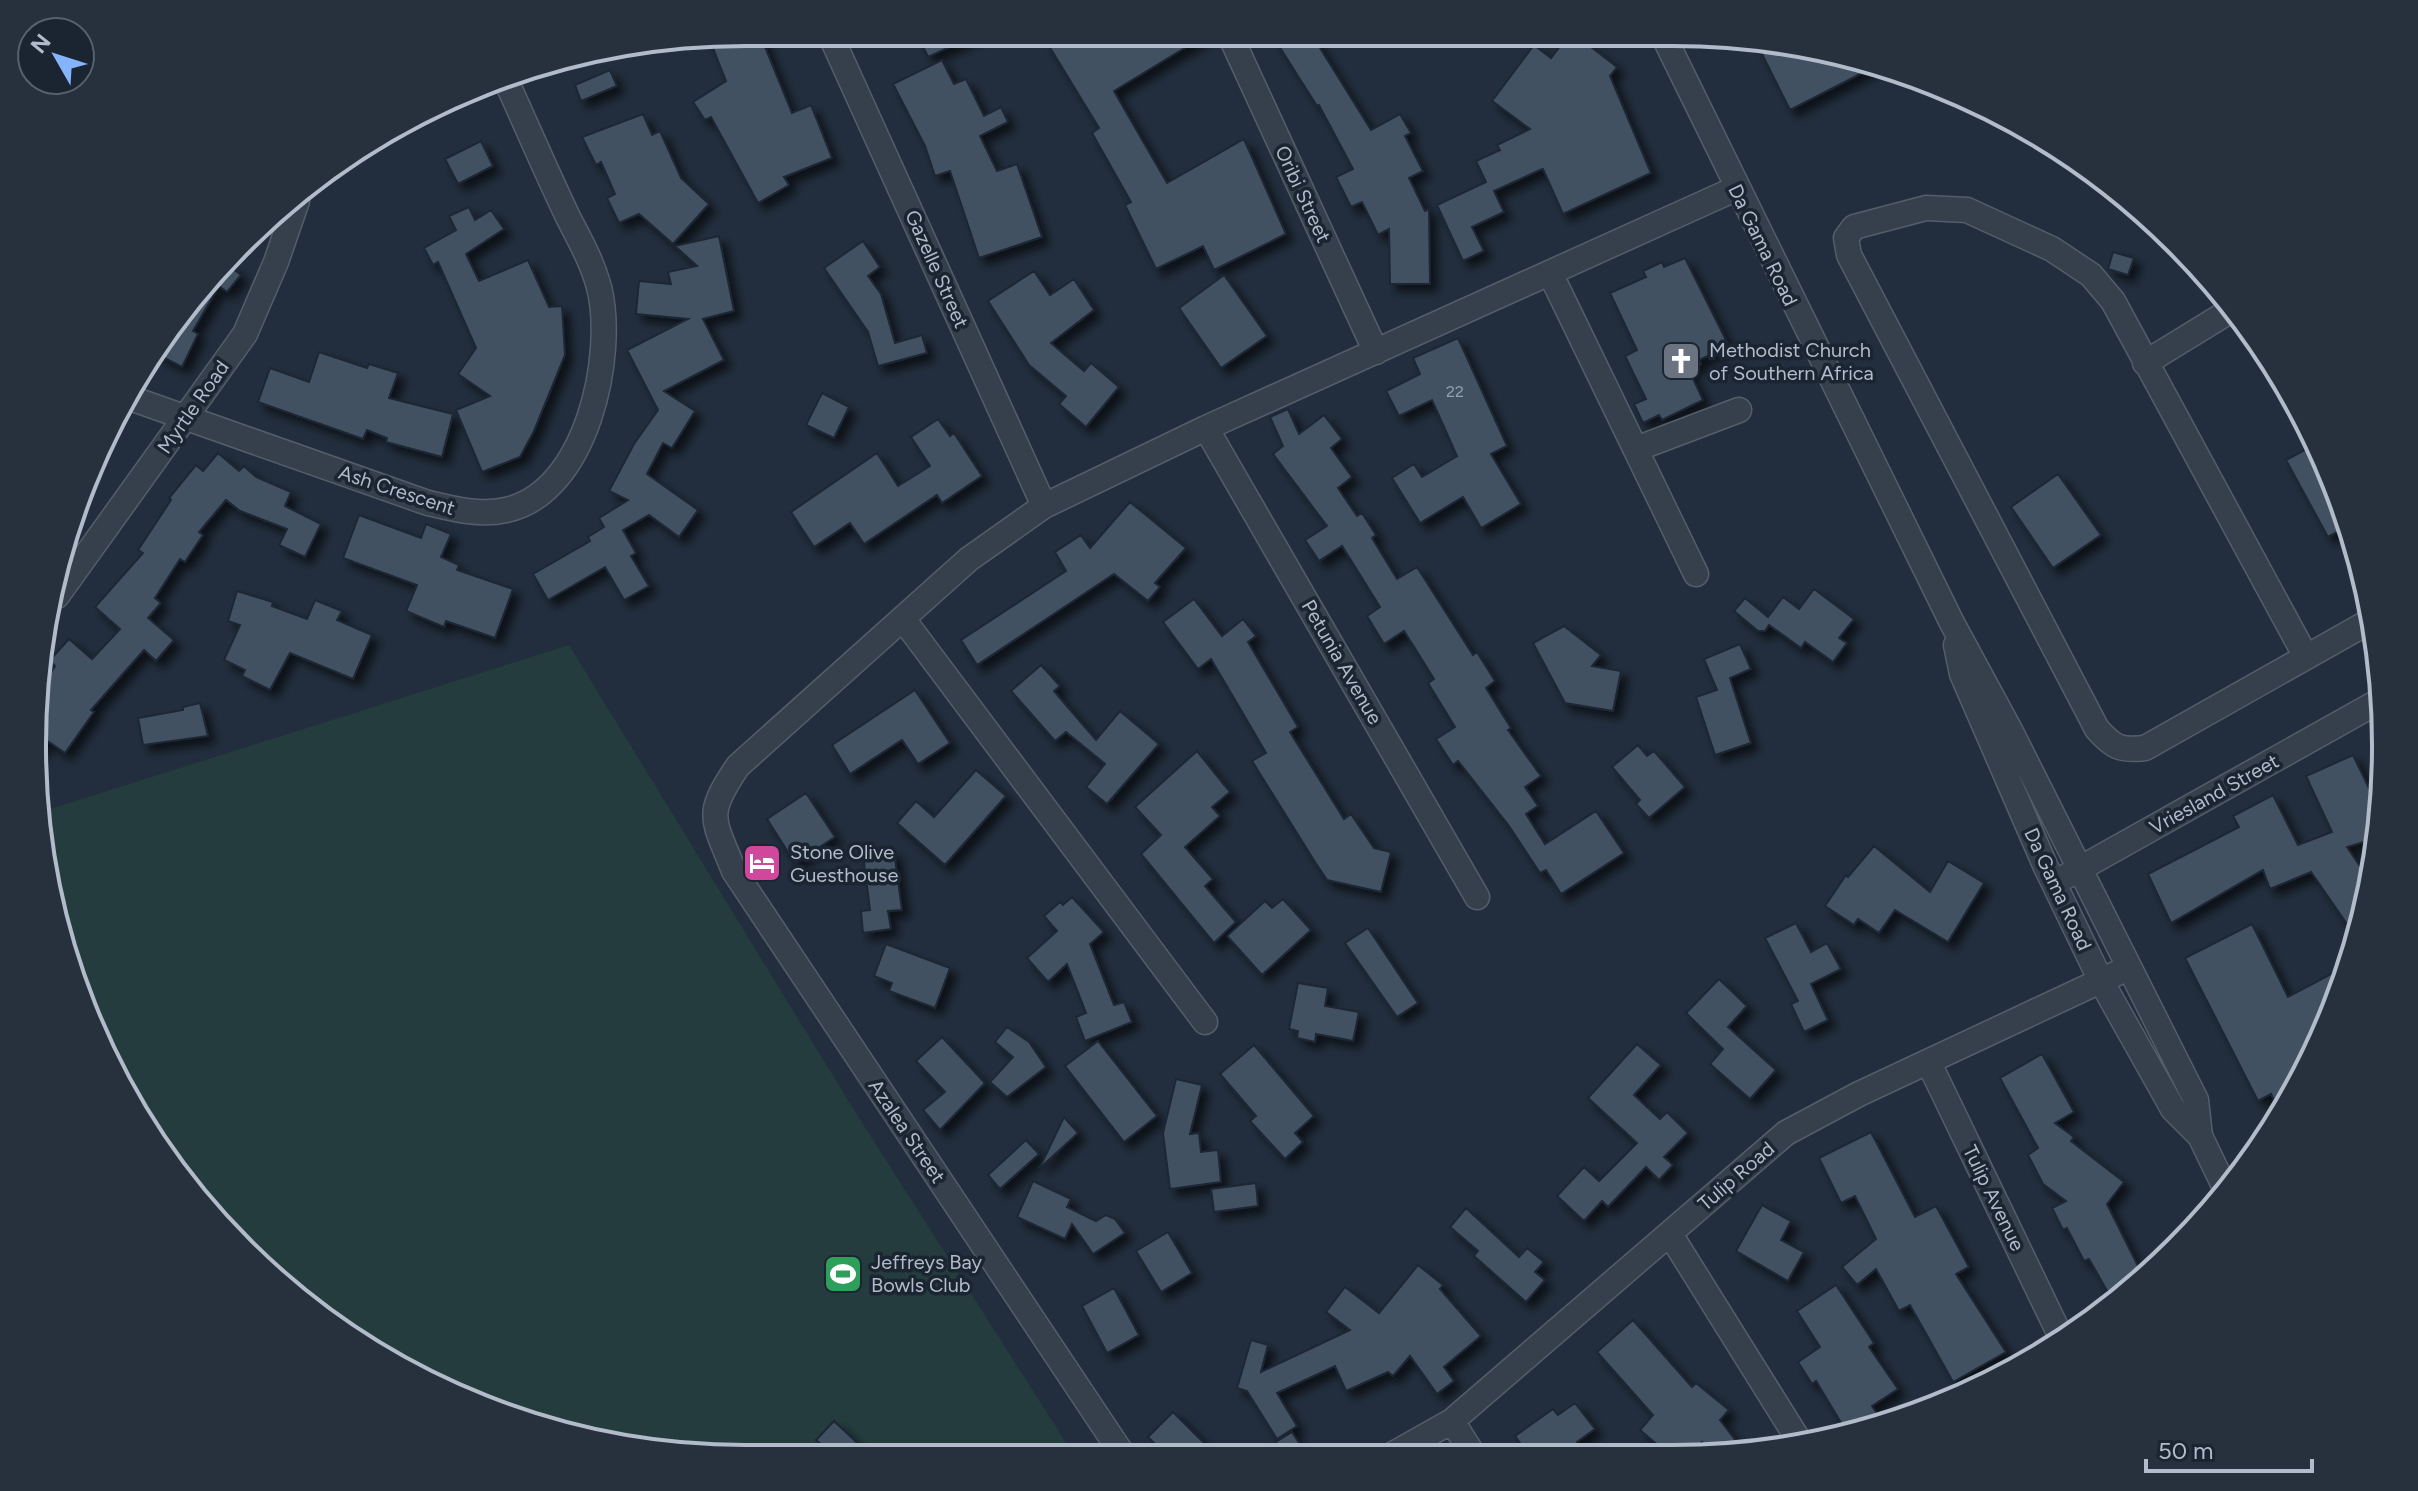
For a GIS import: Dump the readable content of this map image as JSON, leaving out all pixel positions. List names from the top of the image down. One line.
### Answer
{"streets":{"street":["Oribi Street","Da Gama Road","Gazelle Street","Myrtle Road","Ash Crescent","Petunia Avenue","Vriesland Street","Azalea Street","Tulip Road","Tulip Avenue"]},"crossings":[["Da Gama Road","Vriesland Street"],["Da Gama Road","Tulip Road"],["Myrtle Road","Ash Crescent"],["Tulip Road","Tulip Avenue"]],"places":{"church":["Methodist Church of Southern Africa"],"hotel":["Stone Olive Guesthouse"],"sports":["Jeffreys Bay Bowls Club"]},"house_numbers":["22"],"scale_bar":"50 m","north":"top left"}
